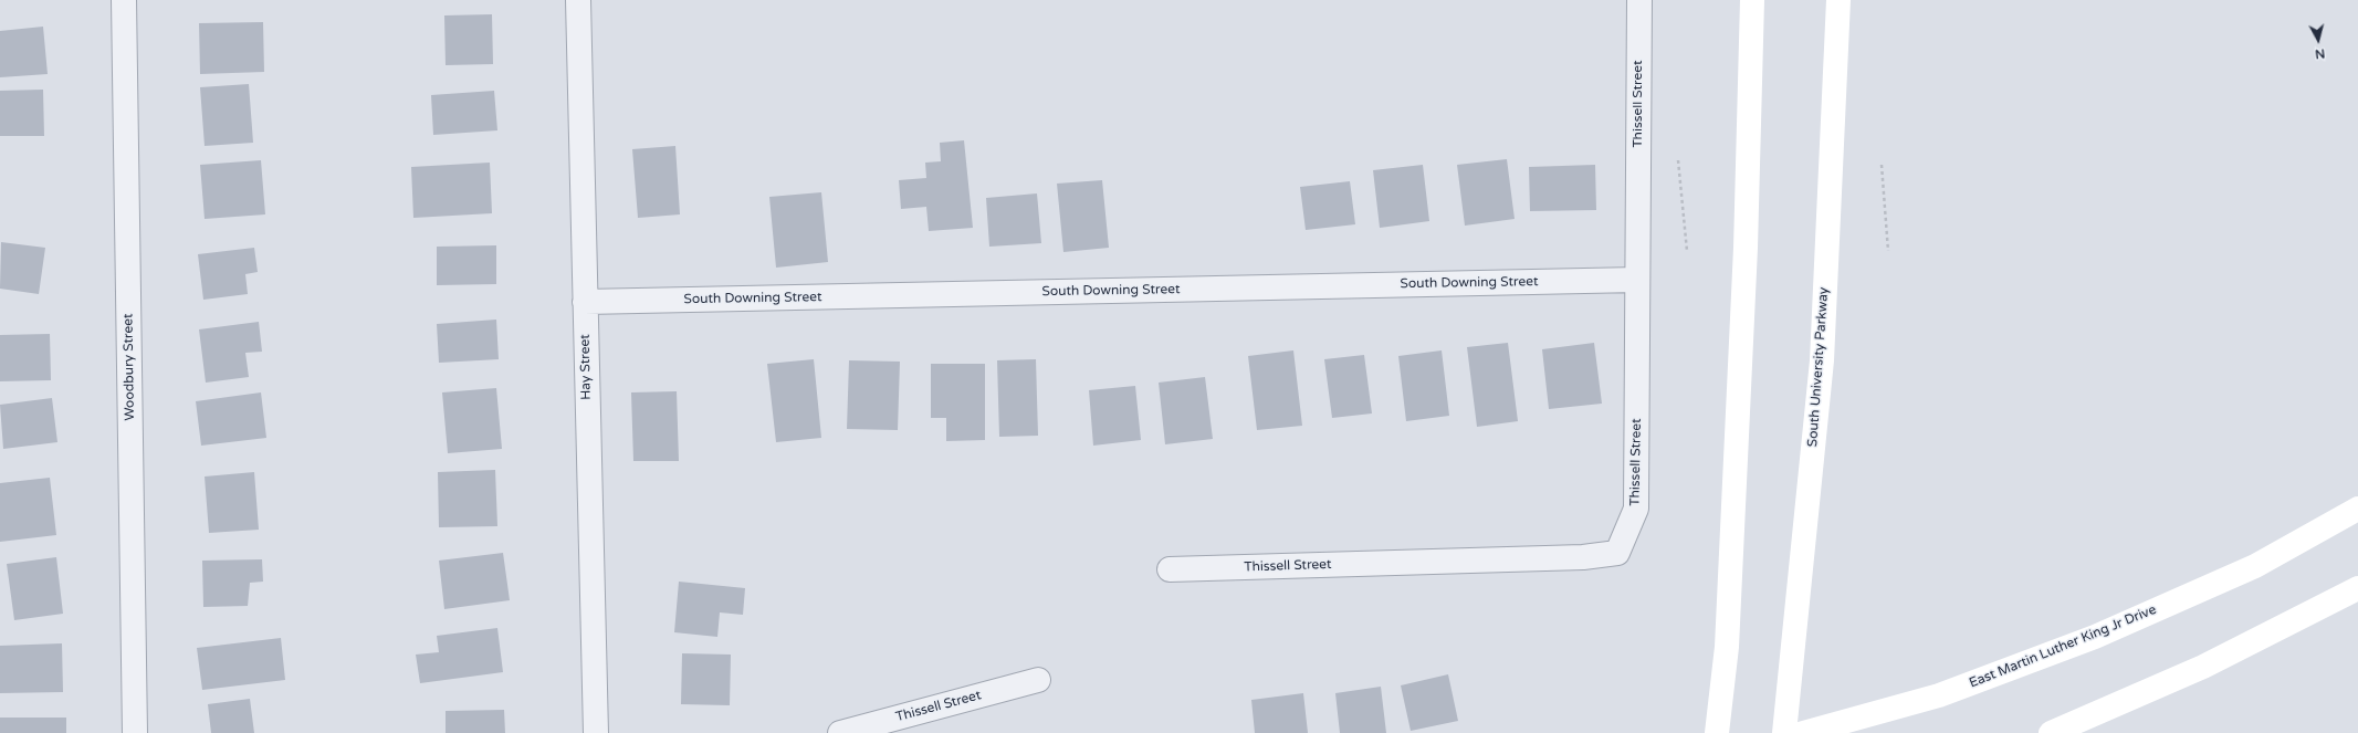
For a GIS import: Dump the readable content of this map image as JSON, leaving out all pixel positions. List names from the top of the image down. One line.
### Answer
{"streets":{"main road":["South University Parkway","East Martin Luther King Jr Drive"],"street":["Thissell Street","South Downing Street","Woodbury Street","Hay Street"]},"crossings":[["Thissell Street","South Downing Street"],["South Downing Street","Hay Street"]],"north":"bottom"}
